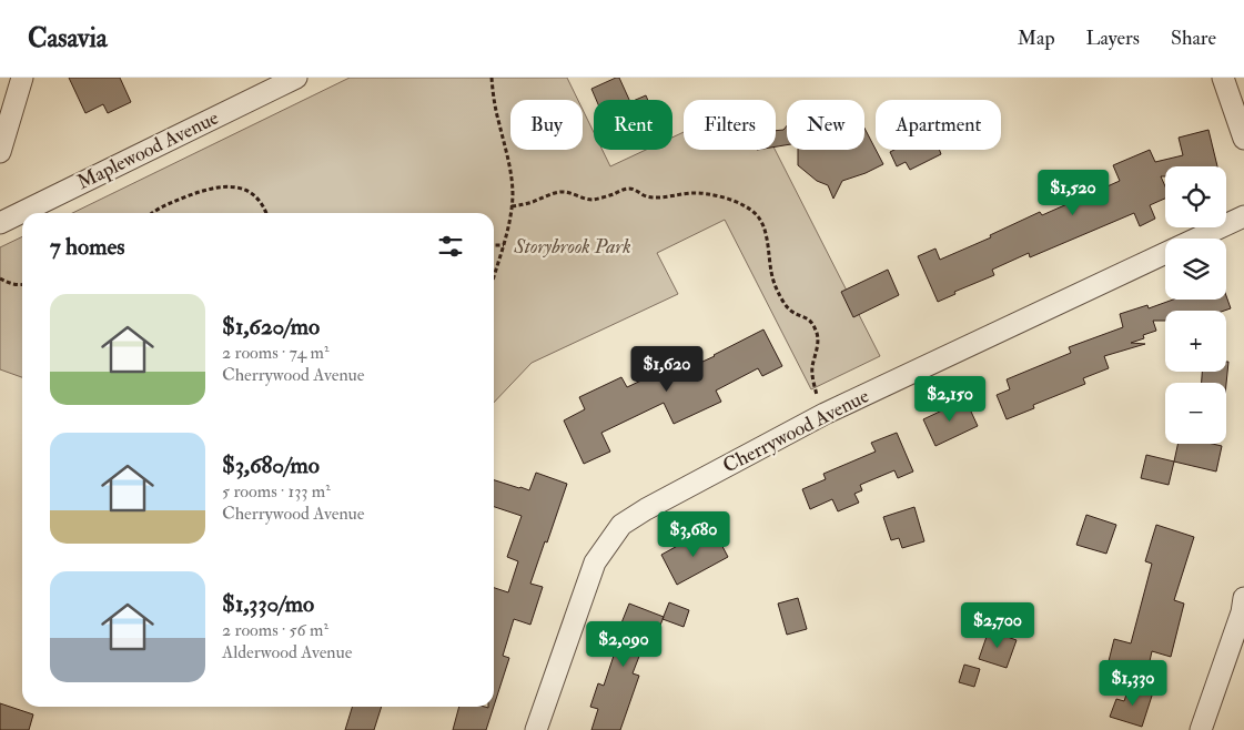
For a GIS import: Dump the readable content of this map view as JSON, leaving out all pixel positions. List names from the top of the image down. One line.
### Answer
{"streets":{"street":["Maplewood Avenue","Cherrywood Avenue"]},"parks":["Storybrook Park"],"page":{"header":"Casavia","nav":["Map","Layers","Share"],"chip":["Buy","Rent","Filters","New","Apartment"],"map_buttons":["+","−"],"price":["$1,520","$1,620","$2,150","$3,680","$2,700","$2,090","$1,330"],"heading":"7 homes","list":[{"name":"$1,620/mo","note":"2 rooms · 74 m² · Cherrywood Avenue"},{"name":"$3,680/mo","note":"5 rooms · 133 m² · Cherrywood Avenue"},{"name":"$1,330/mo","note":"2 rooms · 56 m² · Alderwood Avenue"}]}}
